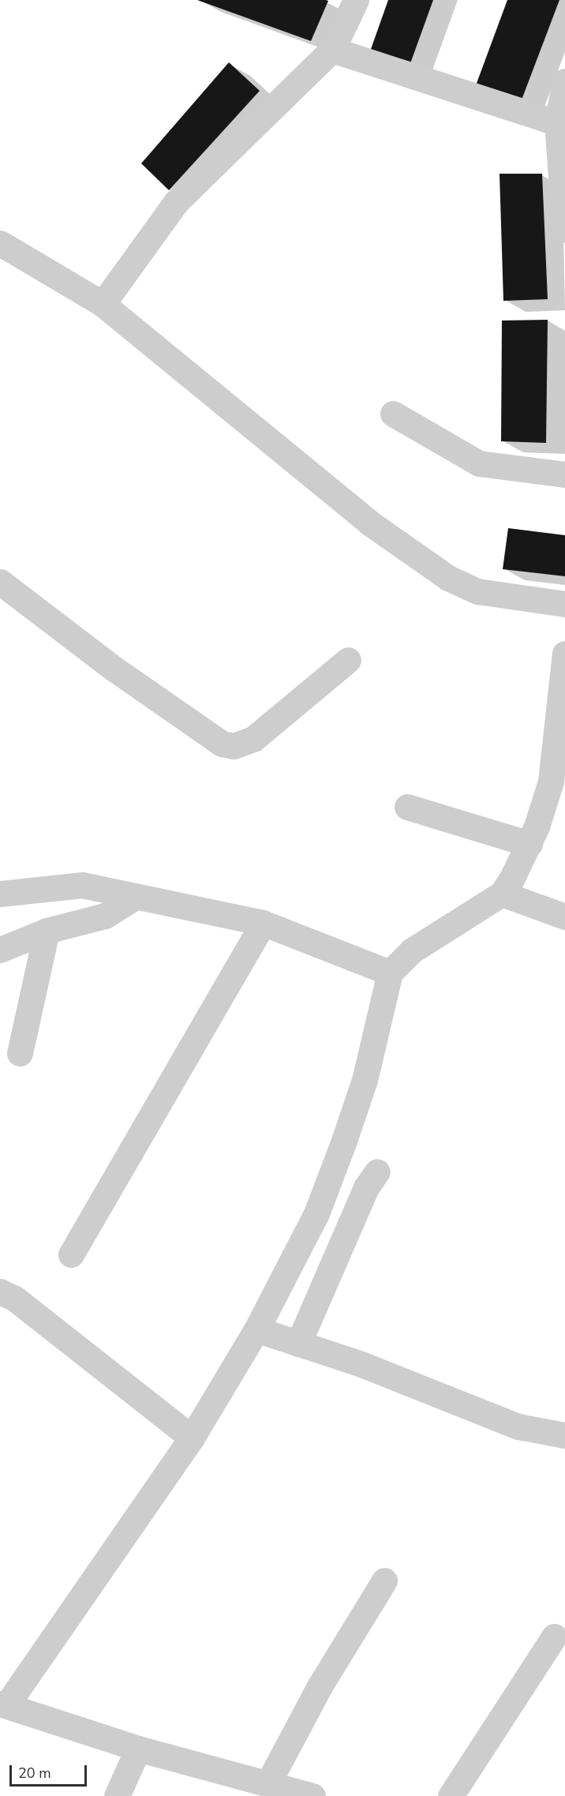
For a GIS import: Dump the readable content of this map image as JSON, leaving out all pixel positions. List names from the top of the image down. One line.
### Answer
{"scale_bar":"20 m"}
